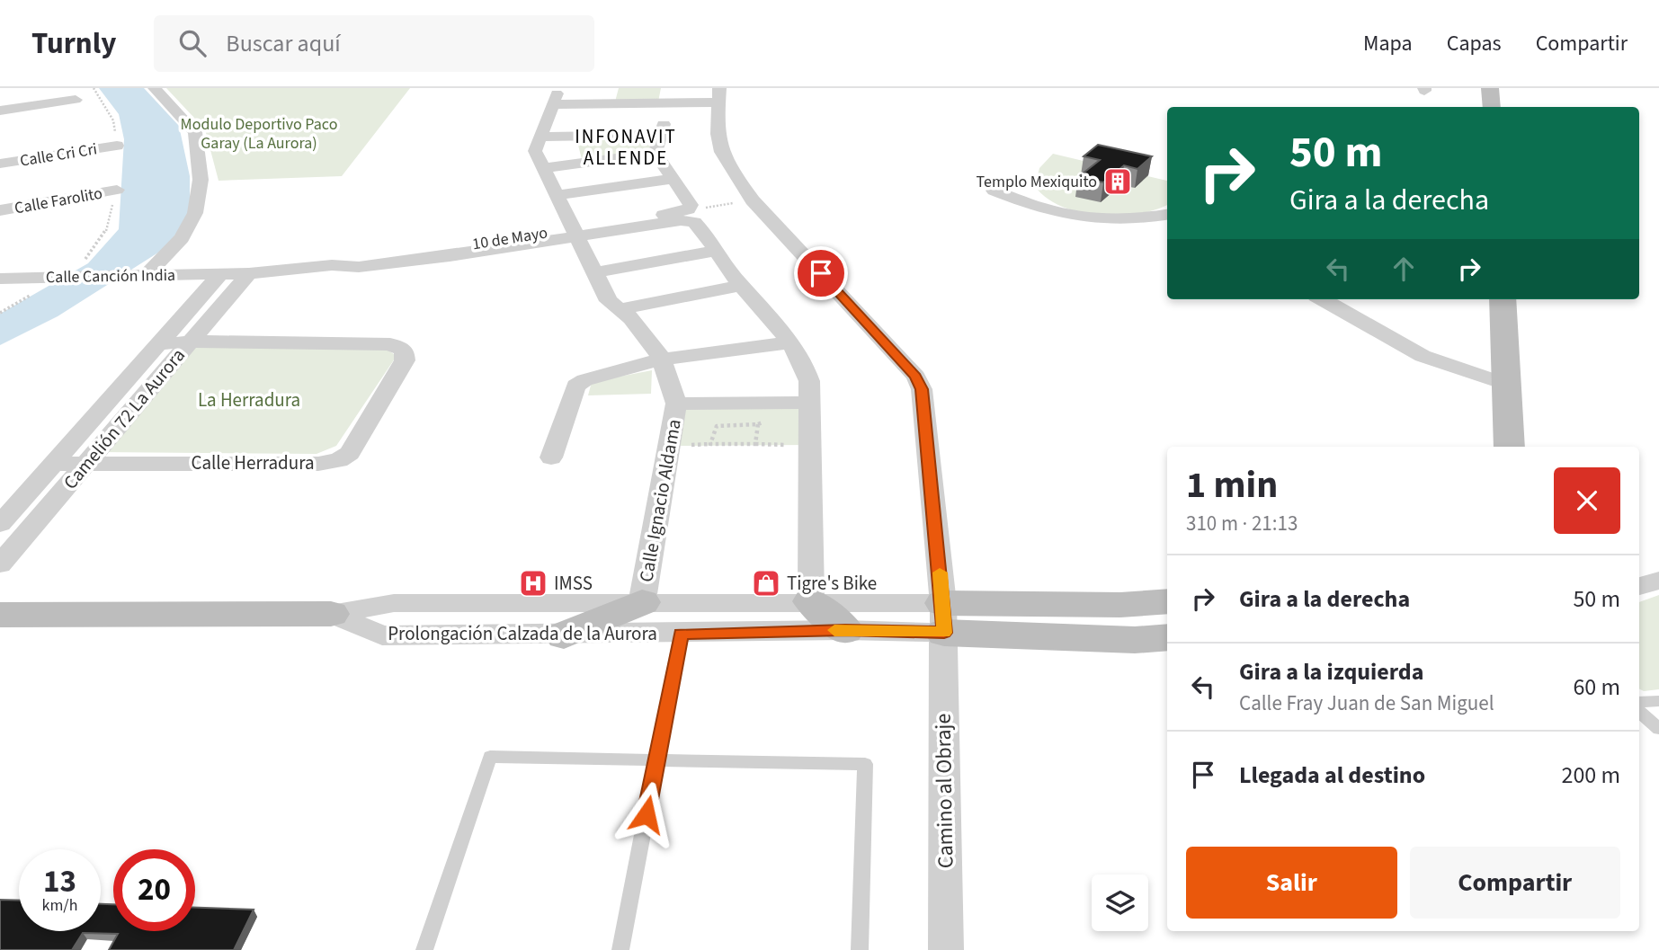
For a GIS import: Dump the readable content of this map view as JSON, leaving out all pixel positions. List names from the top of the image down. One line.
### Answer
{"streets":{"main road":["Prolongación Calzada de la Aurora"],"street":["Calle Cri Cri","Calle Farolito","10 de Mayo","Calle Canción India","Camelión 72 La Aurora","Calle Herradura","Calle Ignacio Aldama","Camino al Obraje"]},"crossings":[["10 de Mayo","Calle Canción India"],["10 de Mayo","Camelión 72 La Aurora"],["10 de Mayo","Calle Ignacio Aldama"],["Calle Canción India","Camelión 72 La Aurora"],["Camelión 72 La Aurora","Calle Herradura"],["Calle Ignacio Aldama","Prolongación Calzada de la Aurora"],["Prolongación Calzada de la Aurora","Camino al Obraje"]],"districts":["INFONAVIT ALLENDE"],"parks":["Modulo Deportivo Paco Garay (La Aurora)","La Herradura"],"places":{"building":["Templo Mexiquito"],"hospital":["IMSS"],"shop":["Tigre's Bike"]},"page":{"header":"Turnly","search":"Buscar aquí","nav":["Mapa","Capas","Compartir"],"turn":["50 m","Gira a la derecha"],"heading":["1 min","310 m · 21:13"],"list":[{"name":"Gira a la derecha","value":"50 m"},{"name":"Gira a la izquierda","note":"Calle Fray Juan de San Miguel","value":"60 m"},{"name":"Llegada al destino","value":"200 m"}],"buttons":["Salir","Compartir"],"speed":"13 km/h","limit":"20"}}
